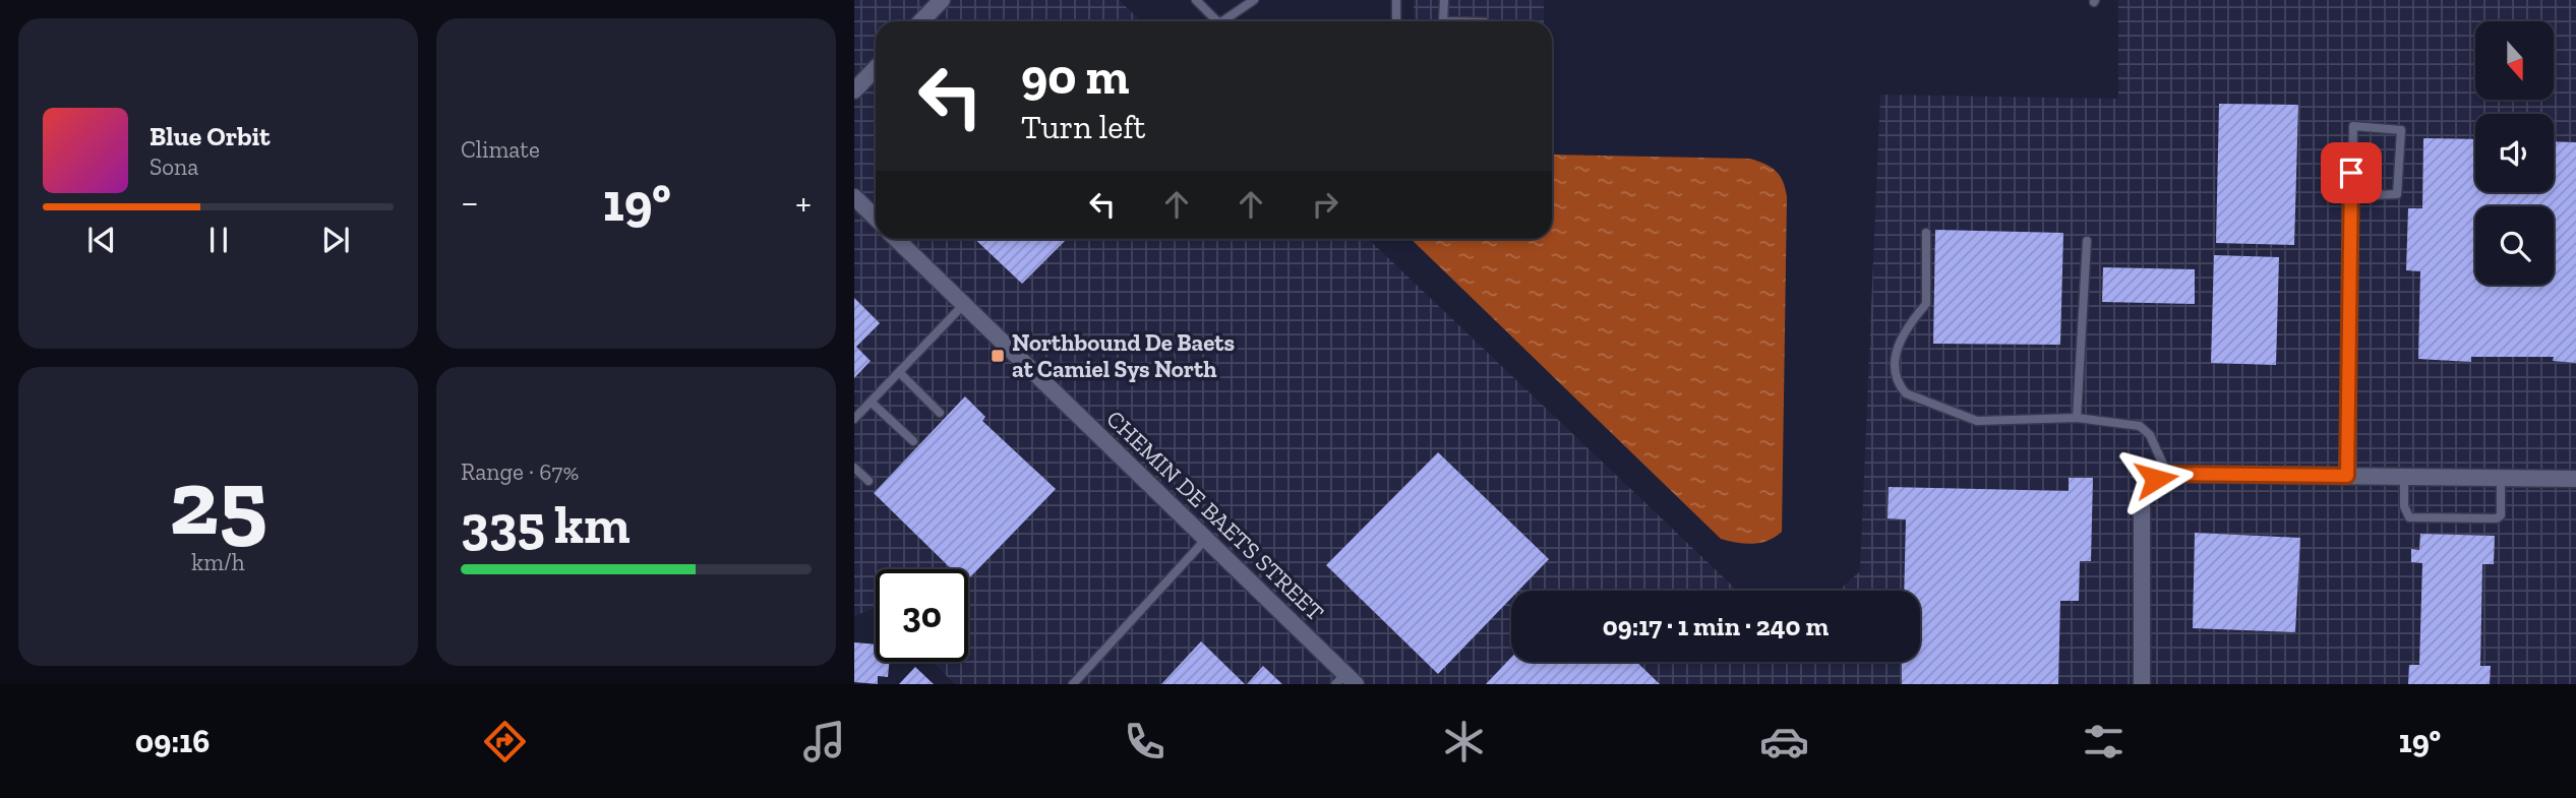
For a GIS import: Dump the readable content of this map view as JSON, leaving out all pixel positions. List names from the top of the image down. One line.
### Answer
{"streets":{"street":["CHEMIN DE BAETS STREET"]},"places":{"transit":["Northbound De Baets at Camiel Sys North"]},"north":"bottom","page":{"tile":["Climate",["25","km/h"],["Range · 67%","335 km"]],"turn":["90 m","Turn left"],"song":["Blue Orbit","Sona"],"heat":["−","19°","+"],"limit":"30","trip":"09:17 · 1 min · 240 m","tabs":["09:16","19°"]}}
